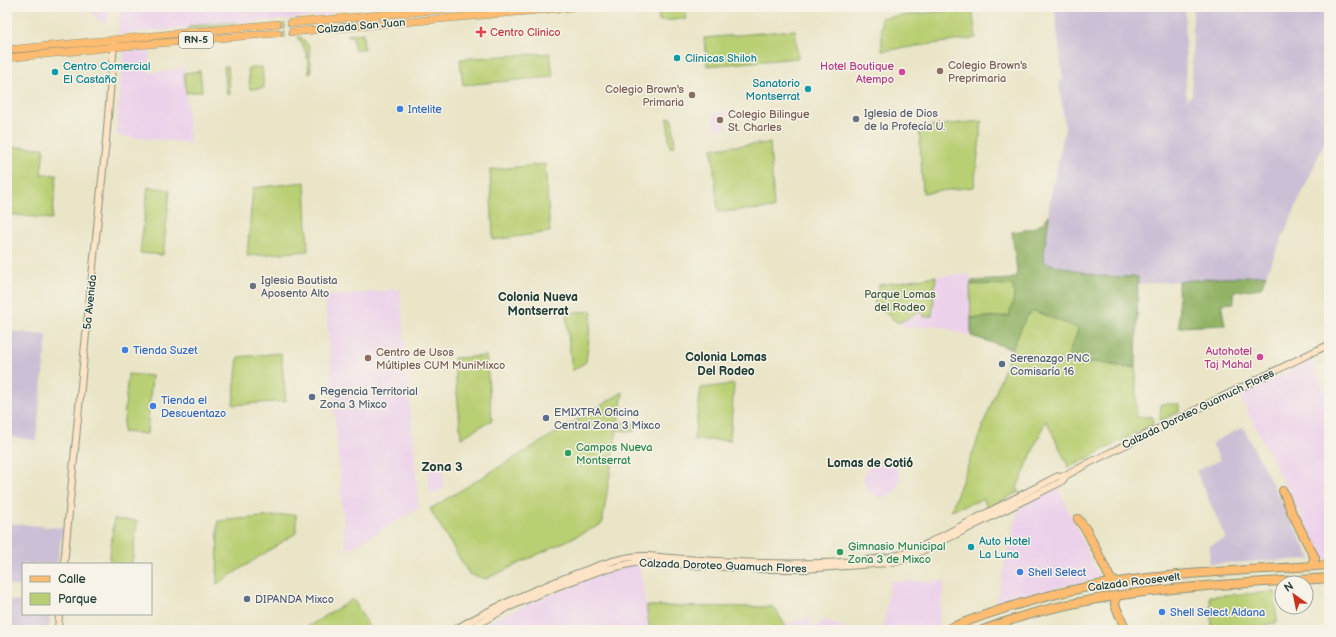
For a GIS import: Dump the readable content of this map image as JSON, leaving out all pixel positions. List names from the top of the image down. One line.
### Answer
{"streets":{"highway":["Calzada Roosevelt"],"main road":["Calzada San Juan","RN-5","5a Avenida","Calzada Doroteo Guamuch Flores"]},"crossings":[["RN-5","5a Avenida"]],"districts":["Colonia Nueva Montserrat","Colonia Lomas Del Rodeo","Lomas de Cotió","Zona 3"],"parks":["Parque Lomas del Rodeo"],"places":{"health":["Centro Clinico"],"other":["Clinicas Shiloh","Colegio Brown's Preprimaria","Centro Comercial El Castaño","Hotel Boutique Atempo","Sanatorio Montserrat","Colegio Brown's Primaria","Intelite","Iglesia de Dios de la Profecía U.","Colegio Bilingue St. Charles","Iglesia Bautista Aposento Alto","Tienda Suzet","Autohotel Taj Mahal","Centro de Usos Múltiples CUM MuniMixco","Serenazgo PNC Comisaría 16","Regencia Territorial Zona 3 Mixco","Tienda el Descuentazo","EMIXTRA Oficina Central Zona 3 Mixco","Campos Nueva Montserrat","Auto Hotel La Luna","Gimnasio Municipal Zona 3 de Mixco","Shell Select","DIPANDA Mixco","Shell Select Aldana"]},"legend":["Calle","Parque"],"north":"top left"}
